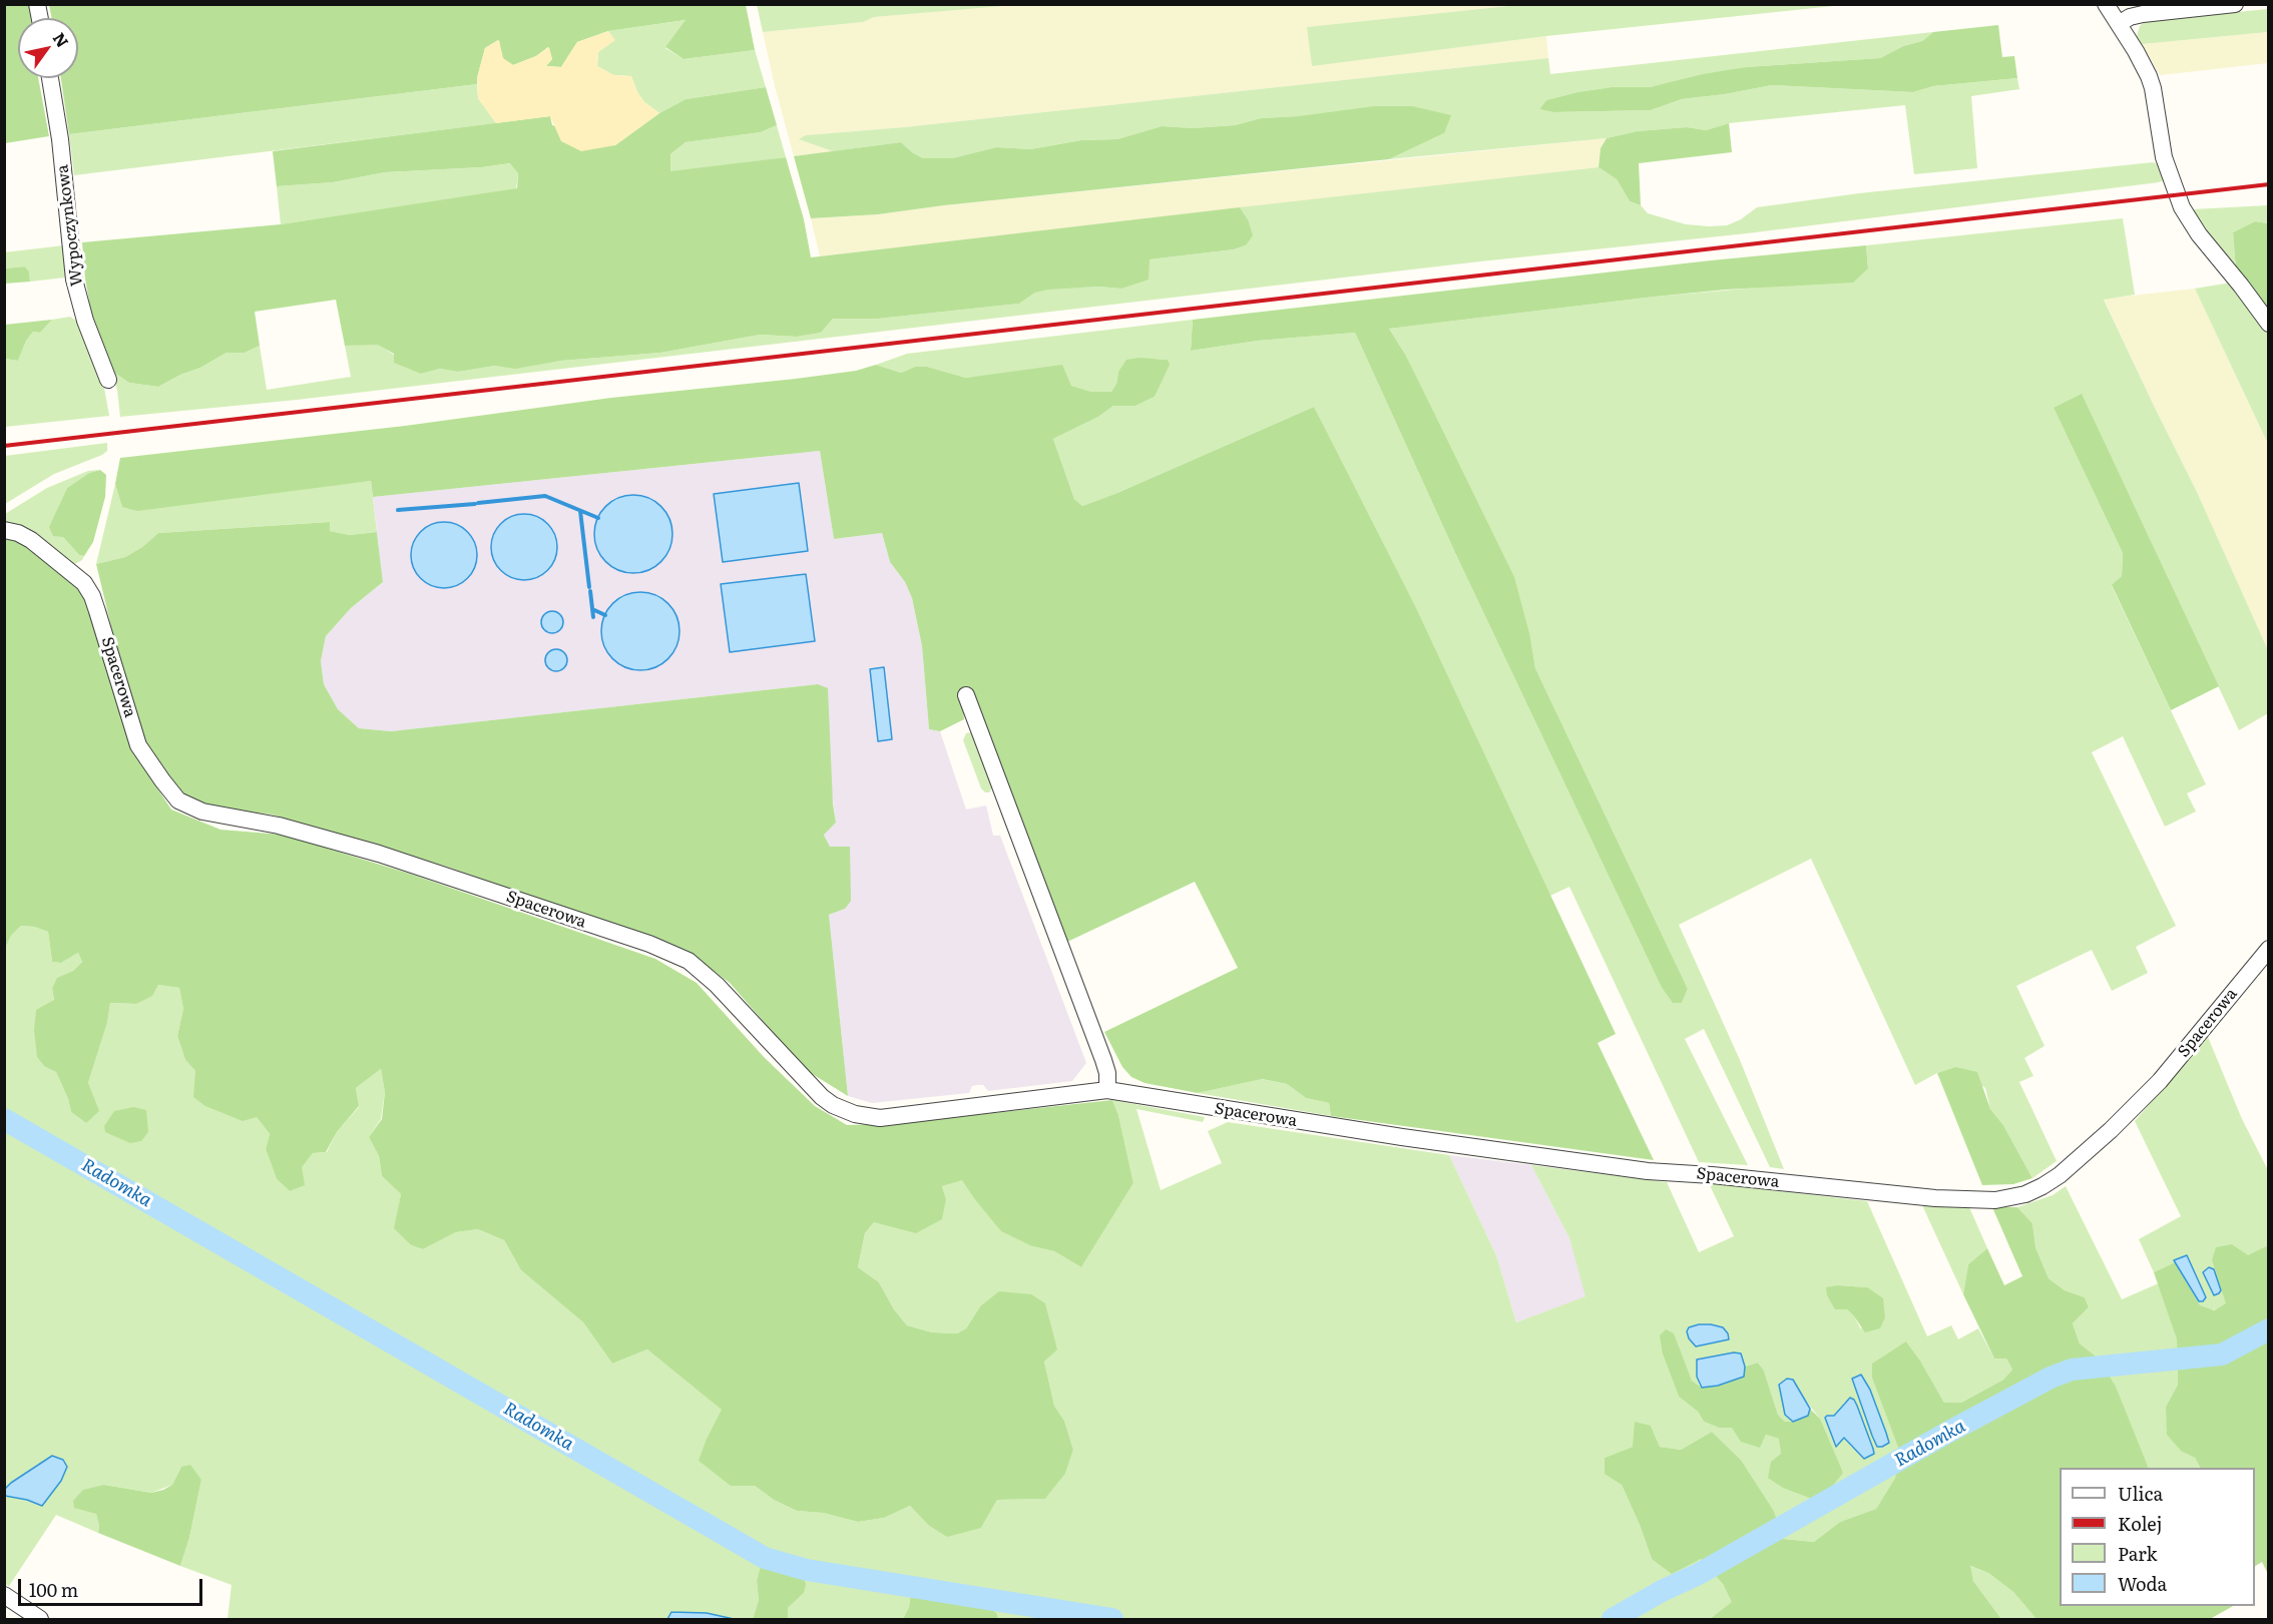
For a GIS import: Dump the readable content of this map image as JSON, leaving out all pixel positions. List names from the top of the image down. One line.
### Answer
{"streets":{"street":["Wypoczynkowa","Spacerowa"]},"water":["Radomka"],"legend":["Ulica","Kolej","Park","Woda"],"scale_bar":"100 m","north":"top right"}
